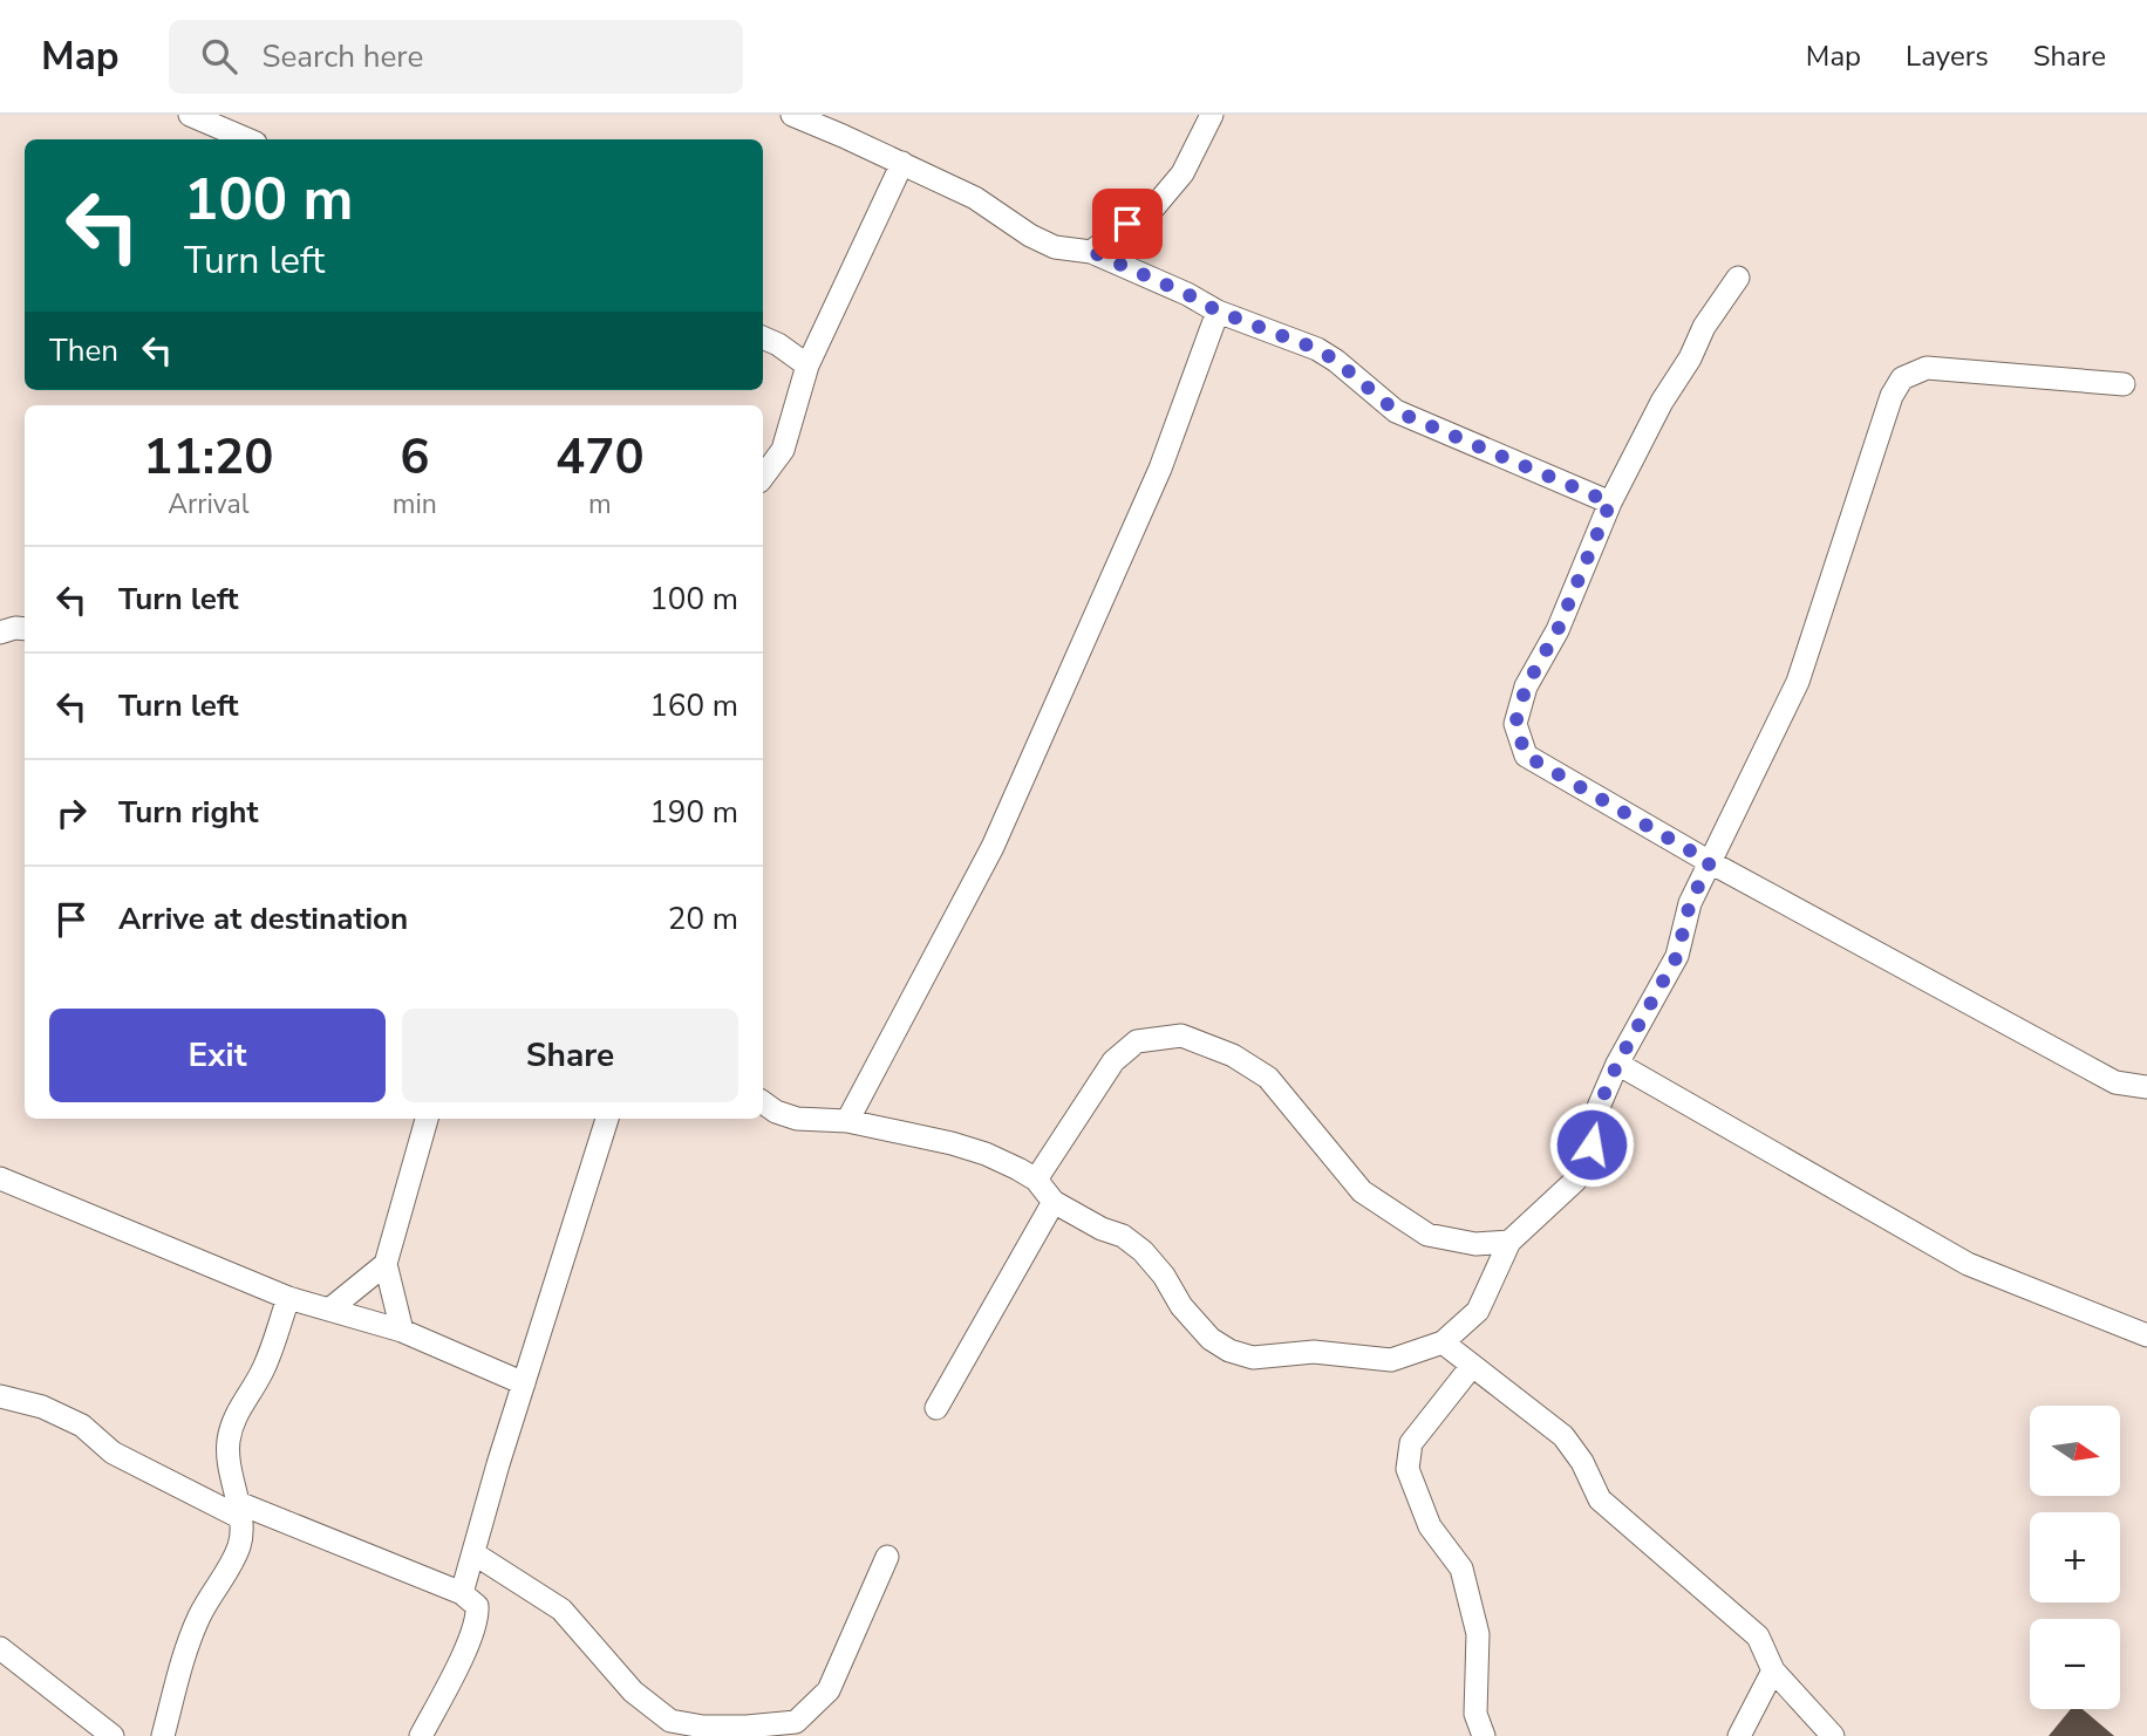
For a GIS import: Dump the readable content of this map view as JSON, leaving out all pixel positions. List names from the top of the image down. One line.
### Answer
{"north":"right","page":{"header":"Map","search":"Search here","nav":["Map","Layers","Share"],"turn":["100 m","Turn left"],"then":"Then","eta":["11:20","Arrival","6","min","470","m"],"list":[{"name":"Turn left","value":"100 m"},{"name":"Turn left","value":"160 m"},{"name":"Turn right","value":"190 m"},{"name":"Arrive at destination","value":"20 m"}],"buttons":["Exit","Share"],"map_buttons":["+","−"]}}
